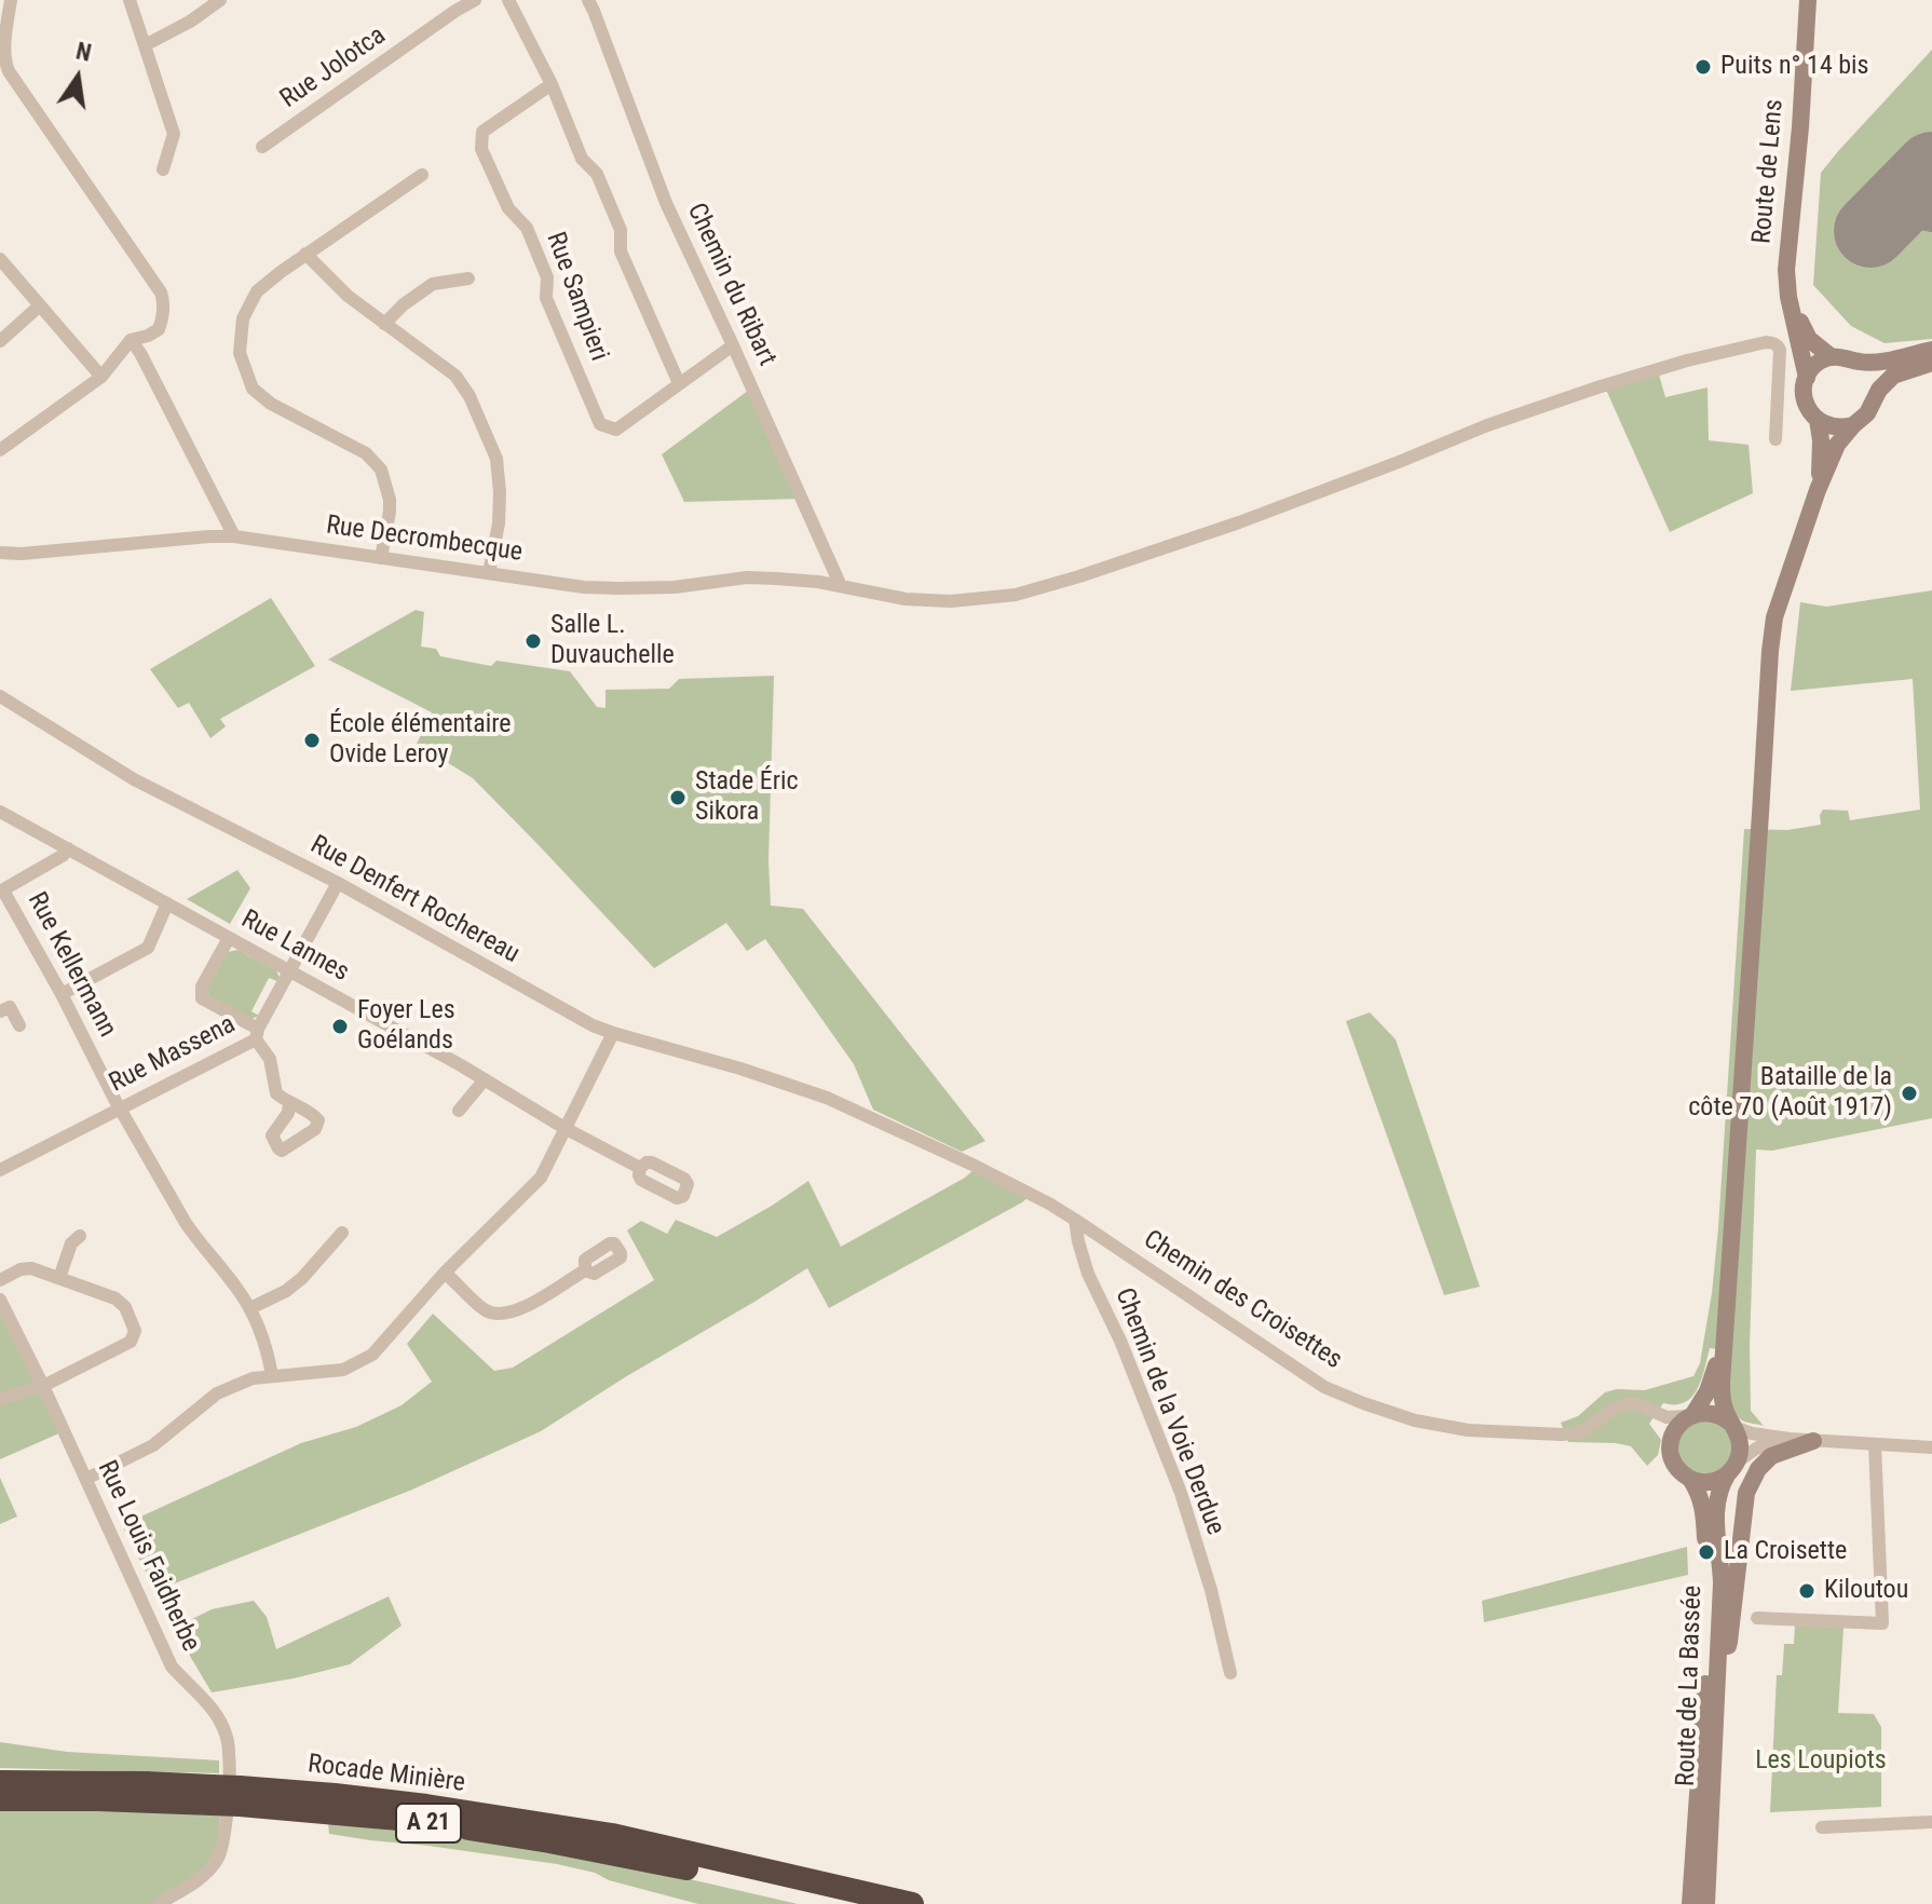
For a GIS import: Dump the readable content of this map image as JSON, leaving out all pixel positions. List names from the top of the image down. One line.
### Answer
{"streets":{"highway":["Rocade Minière","A 21"],"main road":["Route de Lens","Route de La Bassée"],"street":["Rue Jolotca","Chemin du Ribart","Rue Sampieri","Rue Decrombecque","Rue Denfert Rochereau","Rue Lannes","Rue Kellermann","Rue Massena","Chemin des Croisettes","Chemin de la Voie Derdue","Rue Louis Faidherbe"]},"crossings":[["Chemin du Ribart","Rue Sampieri"],["Chemin du Ribart","Rue Decrombecque"],["Rue Denfert Rochereau","Rue Massena"],["Rue Denfert Rochereau","Chemin des Croisettes"],["Rue Lannes","Rue Massena"],["Rue Kellermann","Rue Massena"],["Chemin des Croisettes","Chemin de la Voie Derdue"],["Chemin des Croisettes","Route de La Bassée"]],"parks":["Les Loupiots"],"places":["Puits n° 14 bis","Salle L. Duvauchelle","École élémentaire Ovide Leroy","Stade Éric Sikora","Foyer Les Goélands","Bataille de la côte 70 (Août 1917)","La Croisette","Kiloutou"],"north":"top"}
